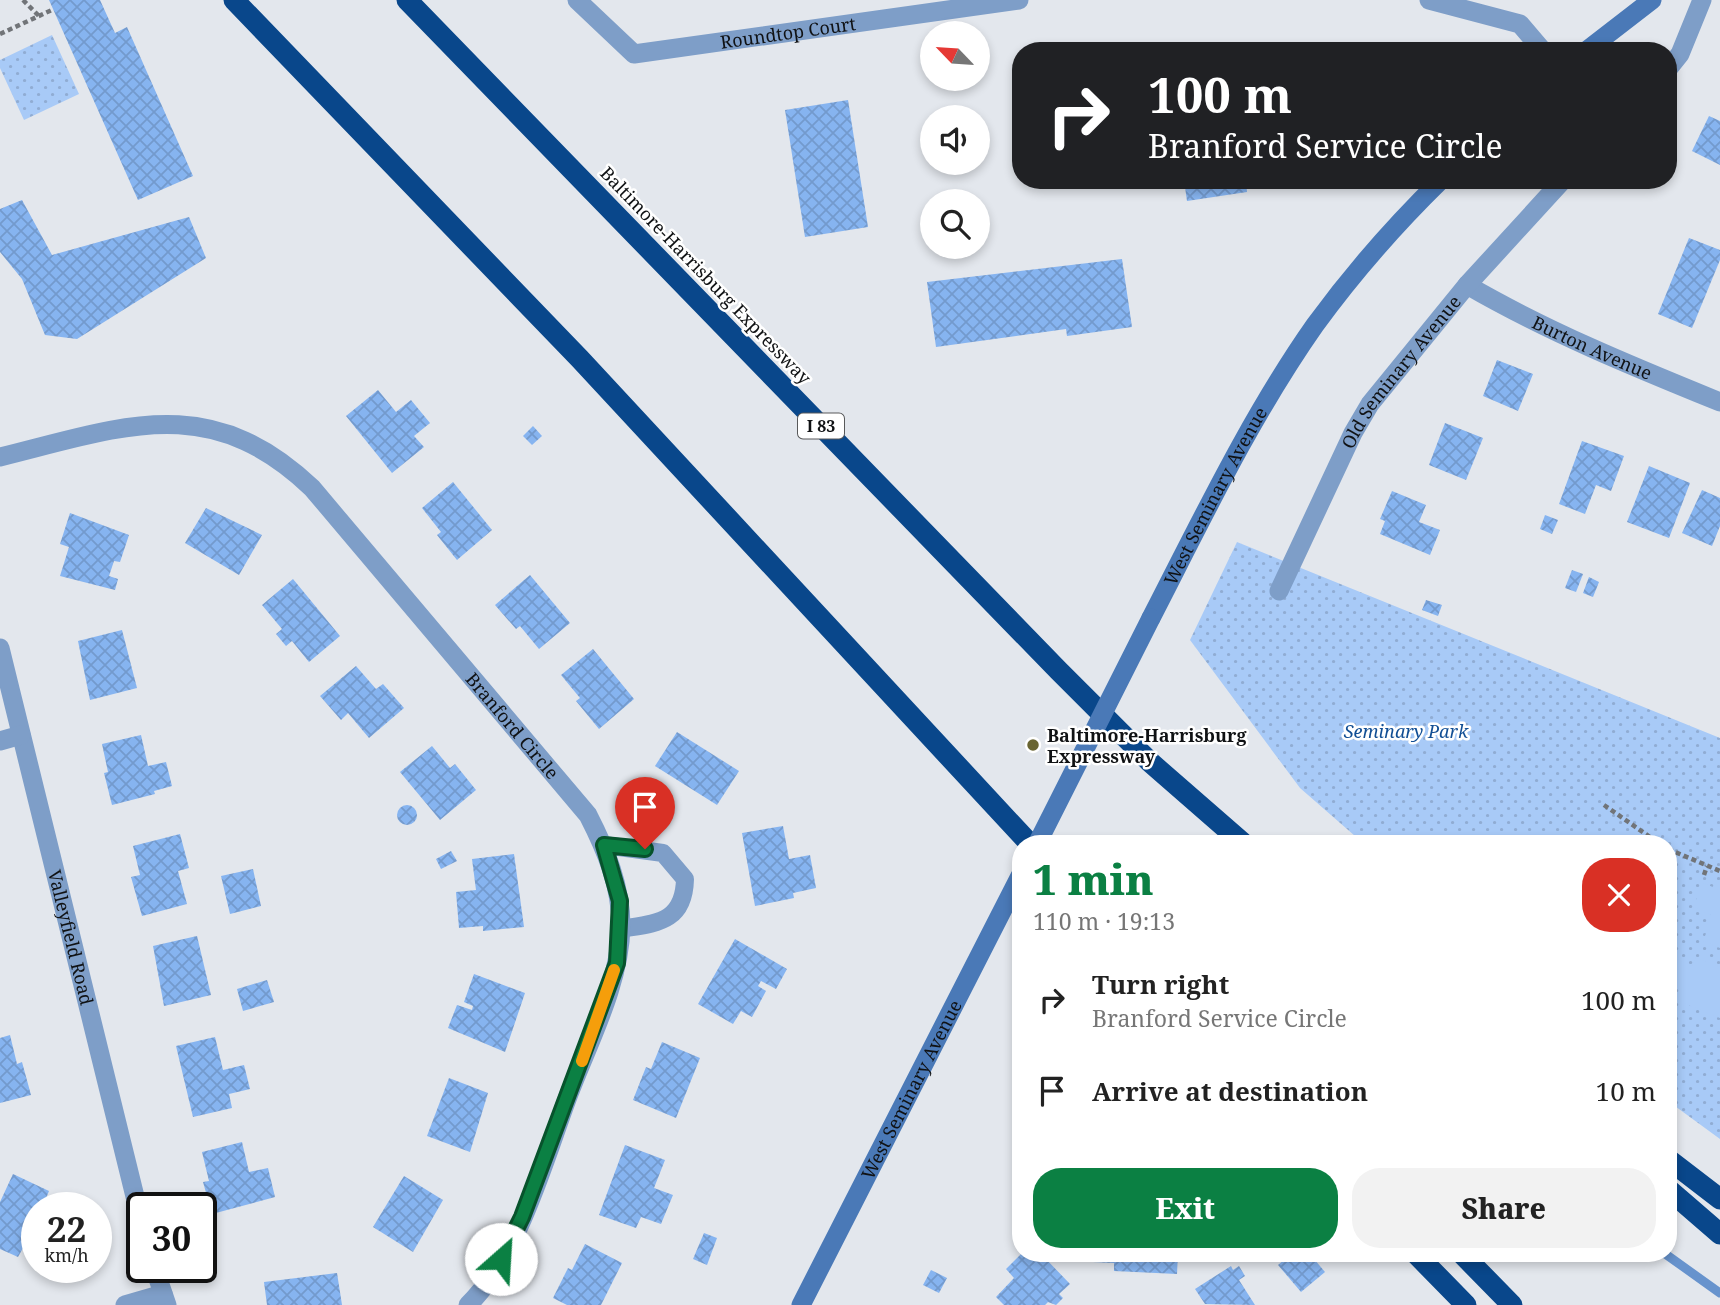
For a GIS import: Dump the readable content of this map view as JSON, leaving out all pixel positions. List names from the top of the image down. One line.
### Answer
{"streets":{"highway":["Baltimore-Harrisburg Expressway","I 83"],"main road":["West Seminary Avenue"],"street":["Roundtop Court","Burton Avenue","Old Seminary Avenue","Branford Circle","Valleyfield Road"]},"crossings":[["Burton Avenue","Old Seminary Avenue"]],"parks":["Seminary Park"],"places":["Baltimore-Harrisburg Expressway"],"north":"top left","page":{"turn":["100 m","Branford Service Circle"],"heading":["1 min","110 m · 19:13"],"list":[{"name":"Turn right","note":"Branford Service Circle","value":"100 m"},{"name":"Arrive at destination","value":"10 m"}],"buttons":["Exit","Share"],"speed":"22 km/h","limit":"30"}}
